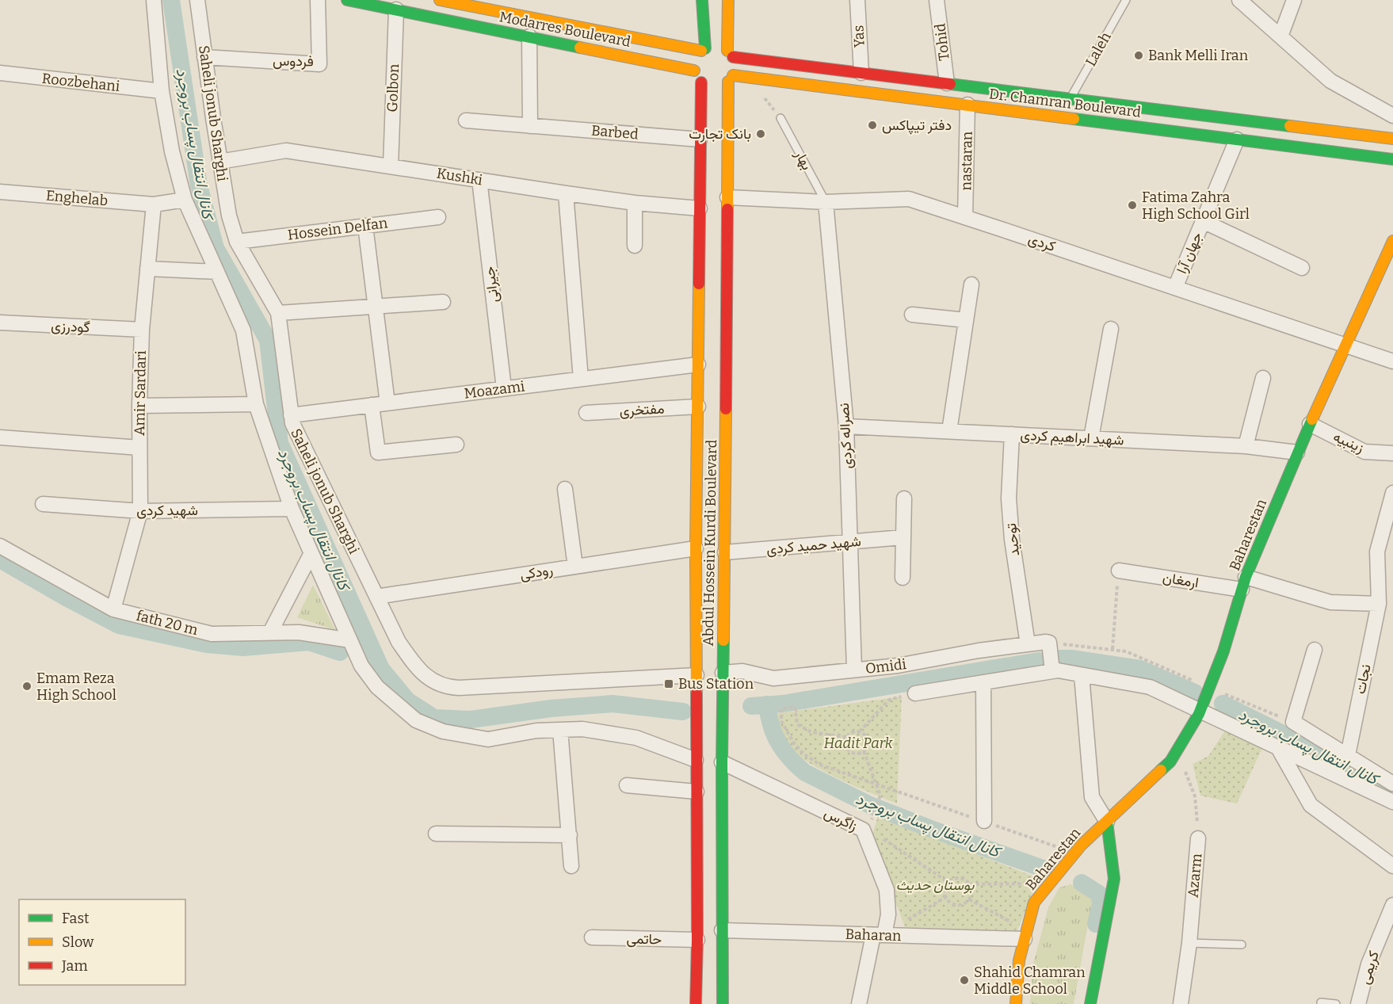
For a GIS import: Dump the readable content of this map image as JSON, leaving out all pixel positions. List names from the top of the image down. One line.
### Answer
{"streets":{"main road":["Modarres Boulevard","Dr. Chamran Boulevard","Baharestan","Abdul Hossein Kurdi Boulevard"],"street":["Yas","Tohid","فردوس","Roozbehani","Golbon","Saheli jonub Sharghi","Barbed","nastaran","Kushki","Enghelab","Hossein Delfan","کردی","جهان آرا","جیرانی","گودرزی","Moazami","Amir Sardari","مفتخری","نصراله کردی","شهید ابراهیم کردی","زینبیه","شهید کردی","توحید","شهید حمید کردی","رودکی","ارمغان","fath 20 m","Omidi","نجات","زاگرس","Azarm","Baharan","حاتمی","کریمی"],"lane":["Laleh","بهار"]},"crossings":[["Modarres Boulevard","Golbon"],["Modarres Boulevard","Dr. Chamran Boulevard"],["Modarres Boulevard","Abdul Hossein Kurdi Boulevard"],["Yas","Dr. Chamran Boulevard"],["Tohid","Dr. Chamran Boulevard"],["Laleh","Dr. Chamran Boulevard"],["فردوس","Saheli jonub Sharghi"],["Roozbehani","زاگرس"],["Golbon","Kushki"],["Dr. Chamran Boulevard","nastaran"],["Dr. Chamran Boulevard","جهان آرا"],["Dr. Chamran Boulevard","Abdul Hossein Kurdi Boulevard"],["Saheli jonub Sharghi","Kushki"],["Saheli jonub Sharghi","Hossein Delfan"],["Saheli jonub Sharghi","Moazami"],["Saheli jonub Sharghi","Abdul Hossein Kurdi Boulevard"],["Saheli jonub Sharghi","رودکی"],["Saheli jonub Sharghi","Omidi"],["Barbed","Abdul Hossein Kurdi Boulevard"],["بهار","کردی"],["بهار","نصراله کردی"],["nastaran","کردی"],["Kushki","جیرانی"],["Kushki","Abdul Hossein Kurdi Boulevard"],["Enghelab","Amir Sardari"],["کردی","جهان آرا"],["کردی","نصراله کردی"],["کردی","Baharestan"],["کردی","Abdul Hossein Kurdi Boulevard"],["جیرانی","Moazami"],["گودرزی","Amir Sardari"],["Moazami","Abdul Hossein Kurdi Boulevard"],["Amir Sardari","شهید کردی"],["Amir Sardari","fath 20 m"],["مفتخری","Abdul Hossein Kurdi Boulevard"],["نصراله کردی","شهید ابراهیم کردی"],["نصراله کردی","شهید حمید کردی"],["نصراله کردی","Omidi"],["شهید ابراهیم کردی","Baharestan"],["شهید ابراهیم کردی","توحید"],["زینبیه","Baharestan"],["شهید کردی","زاگرس"],["Baharestan","ارمغان"],["Baharestan","Azarm"],["Baharestan","Baharan"],["توحید","Omidi"],["Abdul Hossein Kurdi Boulevard","شهید حمید کردی"],["Abdul Hossein Kurdi Boulevard","رودکی"],["Abdul Hossein Kurdi Boulevard","Omidi"],["Abdul Hossein Kurdi Boulevard","زاگرس"],["Abdul Hossein Kurdi Boulevard","Baharan"],["Abdul Hossein Kurdi Boulevard","حاتمی"],["fath 20 m","زاگرس"],["زاگرس","Baharan"]],"water":["کانال انتقال پساب بروجرد"],"parks":["Hadit Park","بوستان حدیث"],"places":{"other":["Bank Melli Iran","دفتر تیپاکس","بانک تجارت","Fatima Zahra High School Girl","Emam Reza High School","Shahid Chamran Middle School"],"transit":["Bus Station"]},"legend":["Fast","Slow","Jam"]}
